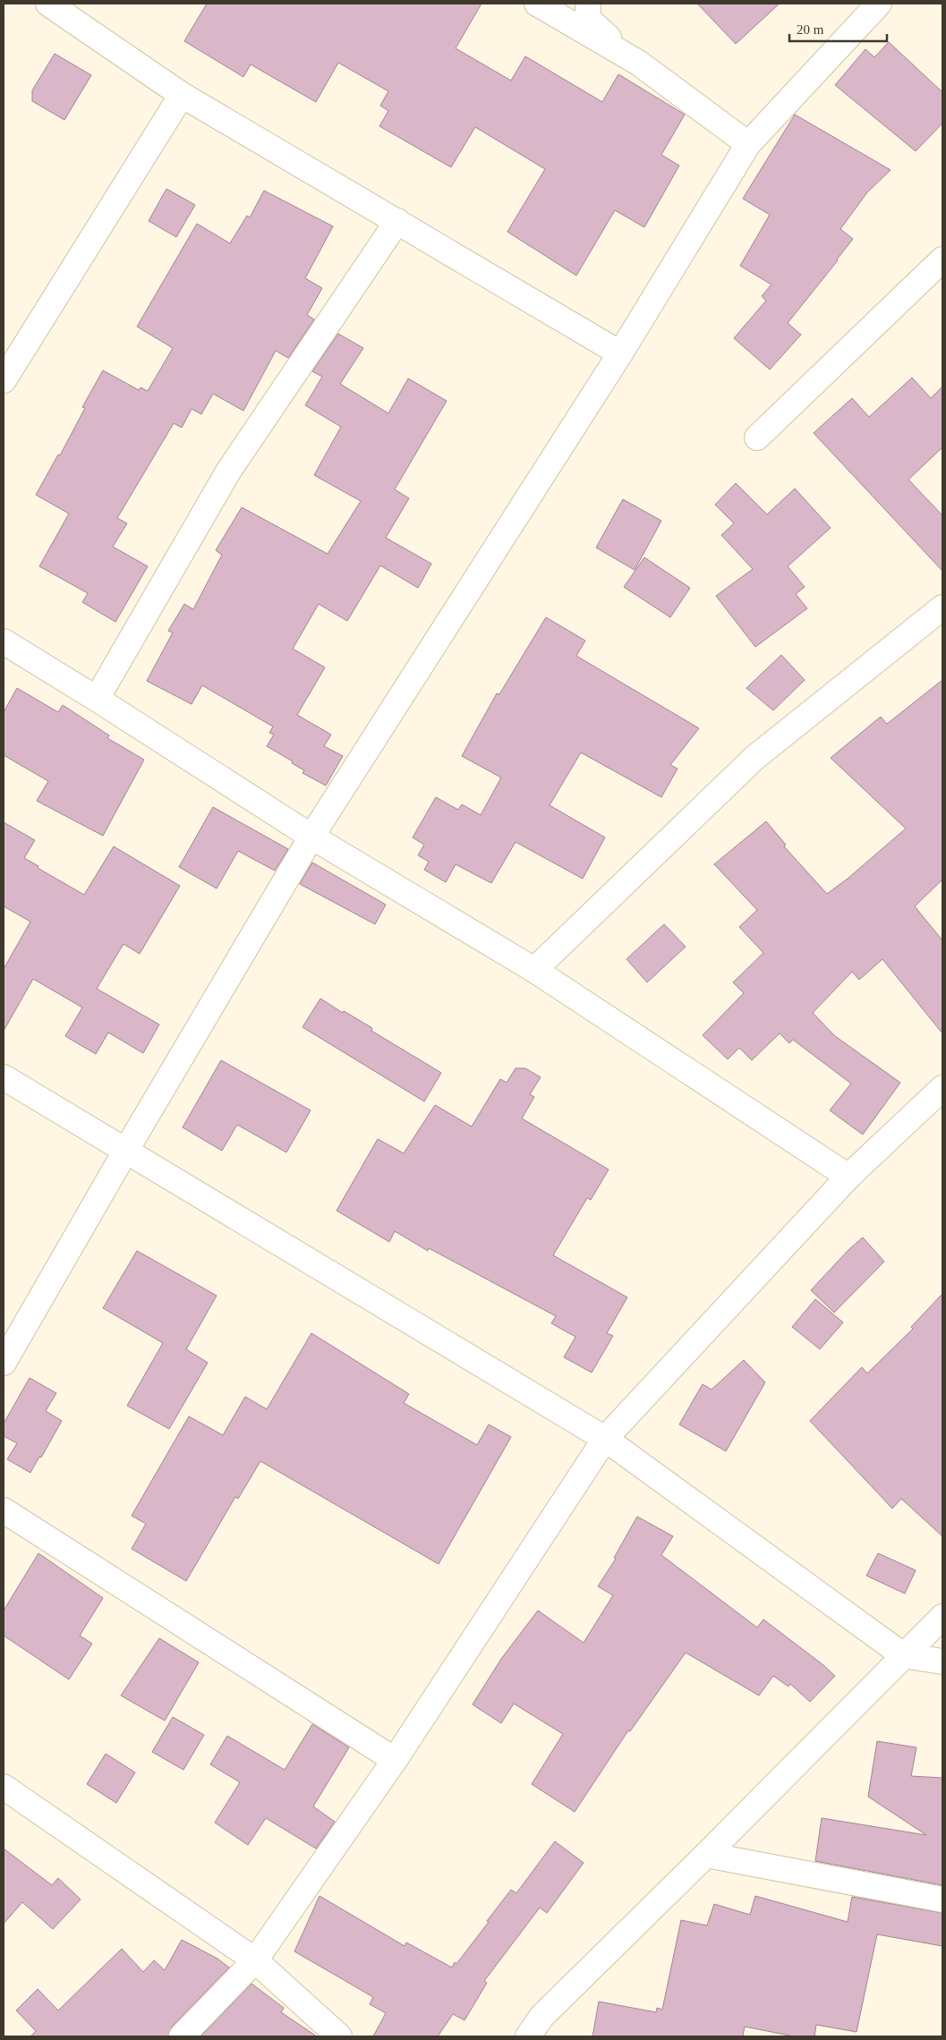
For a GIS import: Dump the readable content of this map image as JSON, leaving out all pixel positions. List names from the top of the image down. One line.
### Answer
{"scale_bar":"20 m"}
